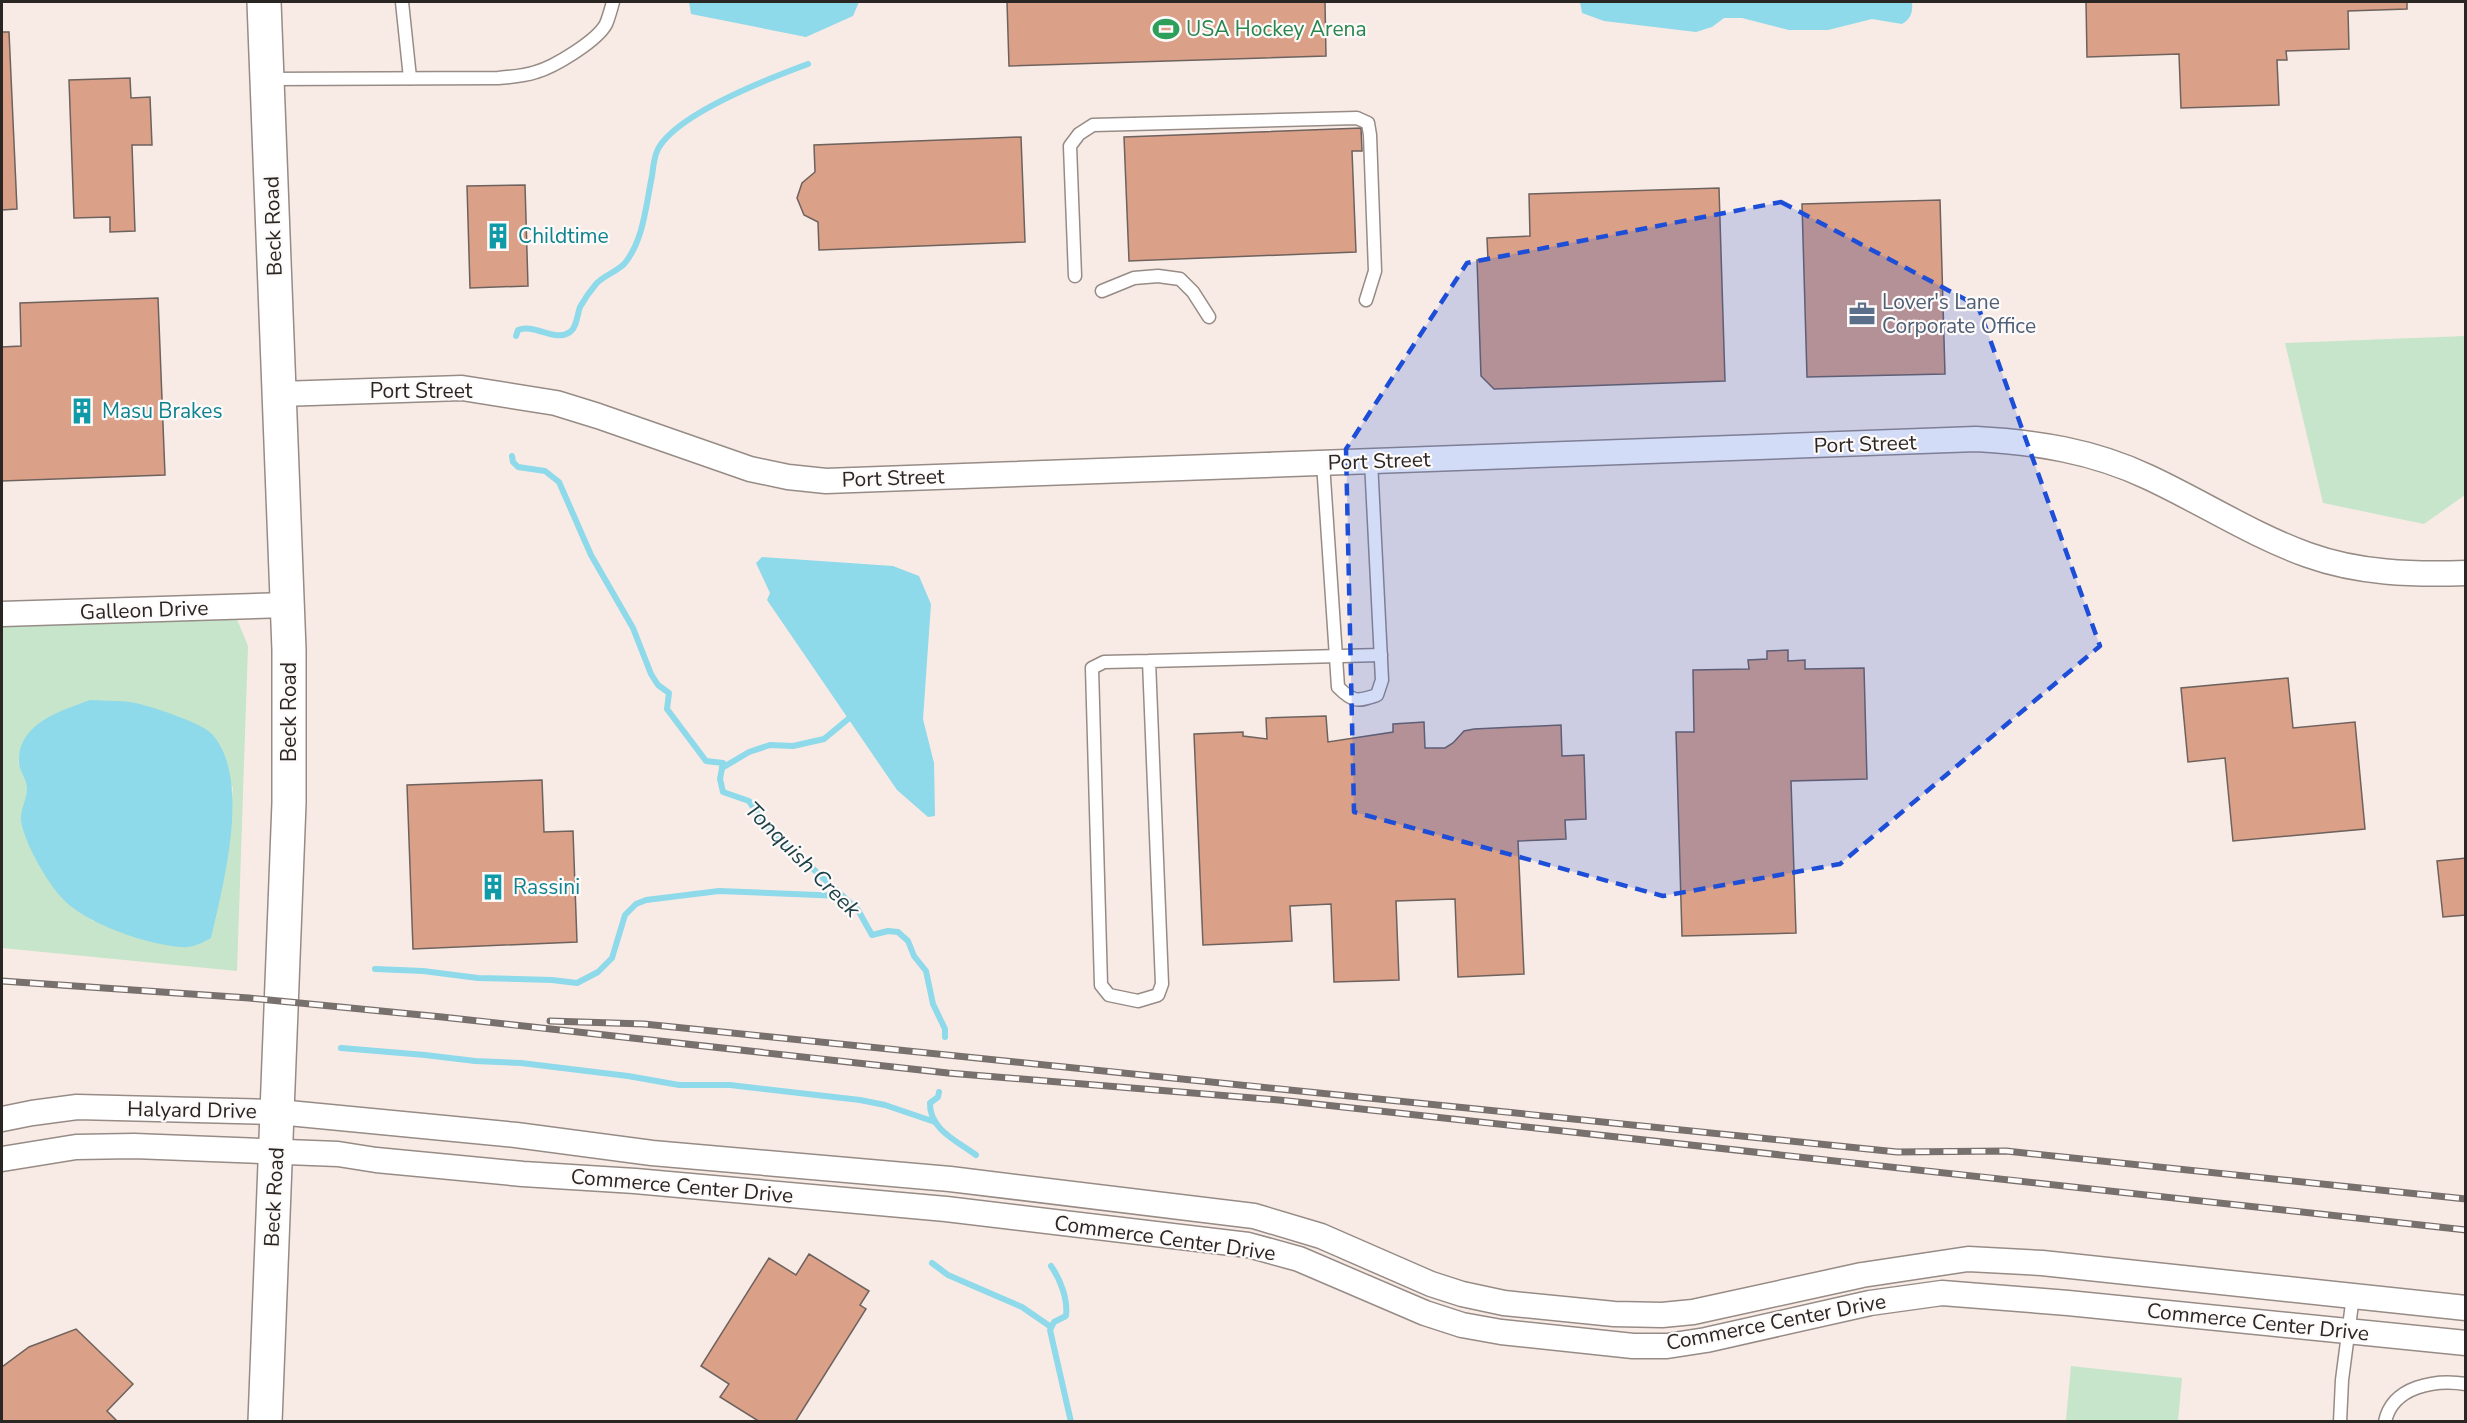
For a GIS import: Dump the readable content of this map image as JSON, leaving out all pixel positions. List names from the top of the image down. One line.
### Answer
{"streets":{"main road":["Beck Road"],"street":["Port Street","Galleon Drive","Halyard Drive","Commerce Center Drive"]},"crossings":[["Beck Road","Port Street"],["Beck Road","Galleon Drive"],["Beck Road","Halyard Drive"],["Beck Road","Commerce Center Drive"],["Halyard Drive","Commerce Center Drive"]],"water":["Tonquish Creek"],"places":{"sports":["USA Hockey Arena"],"building":["Childtime","Masu Brakes","Rassini"],"office":["Lover's Lane Corporate Office"]}}
